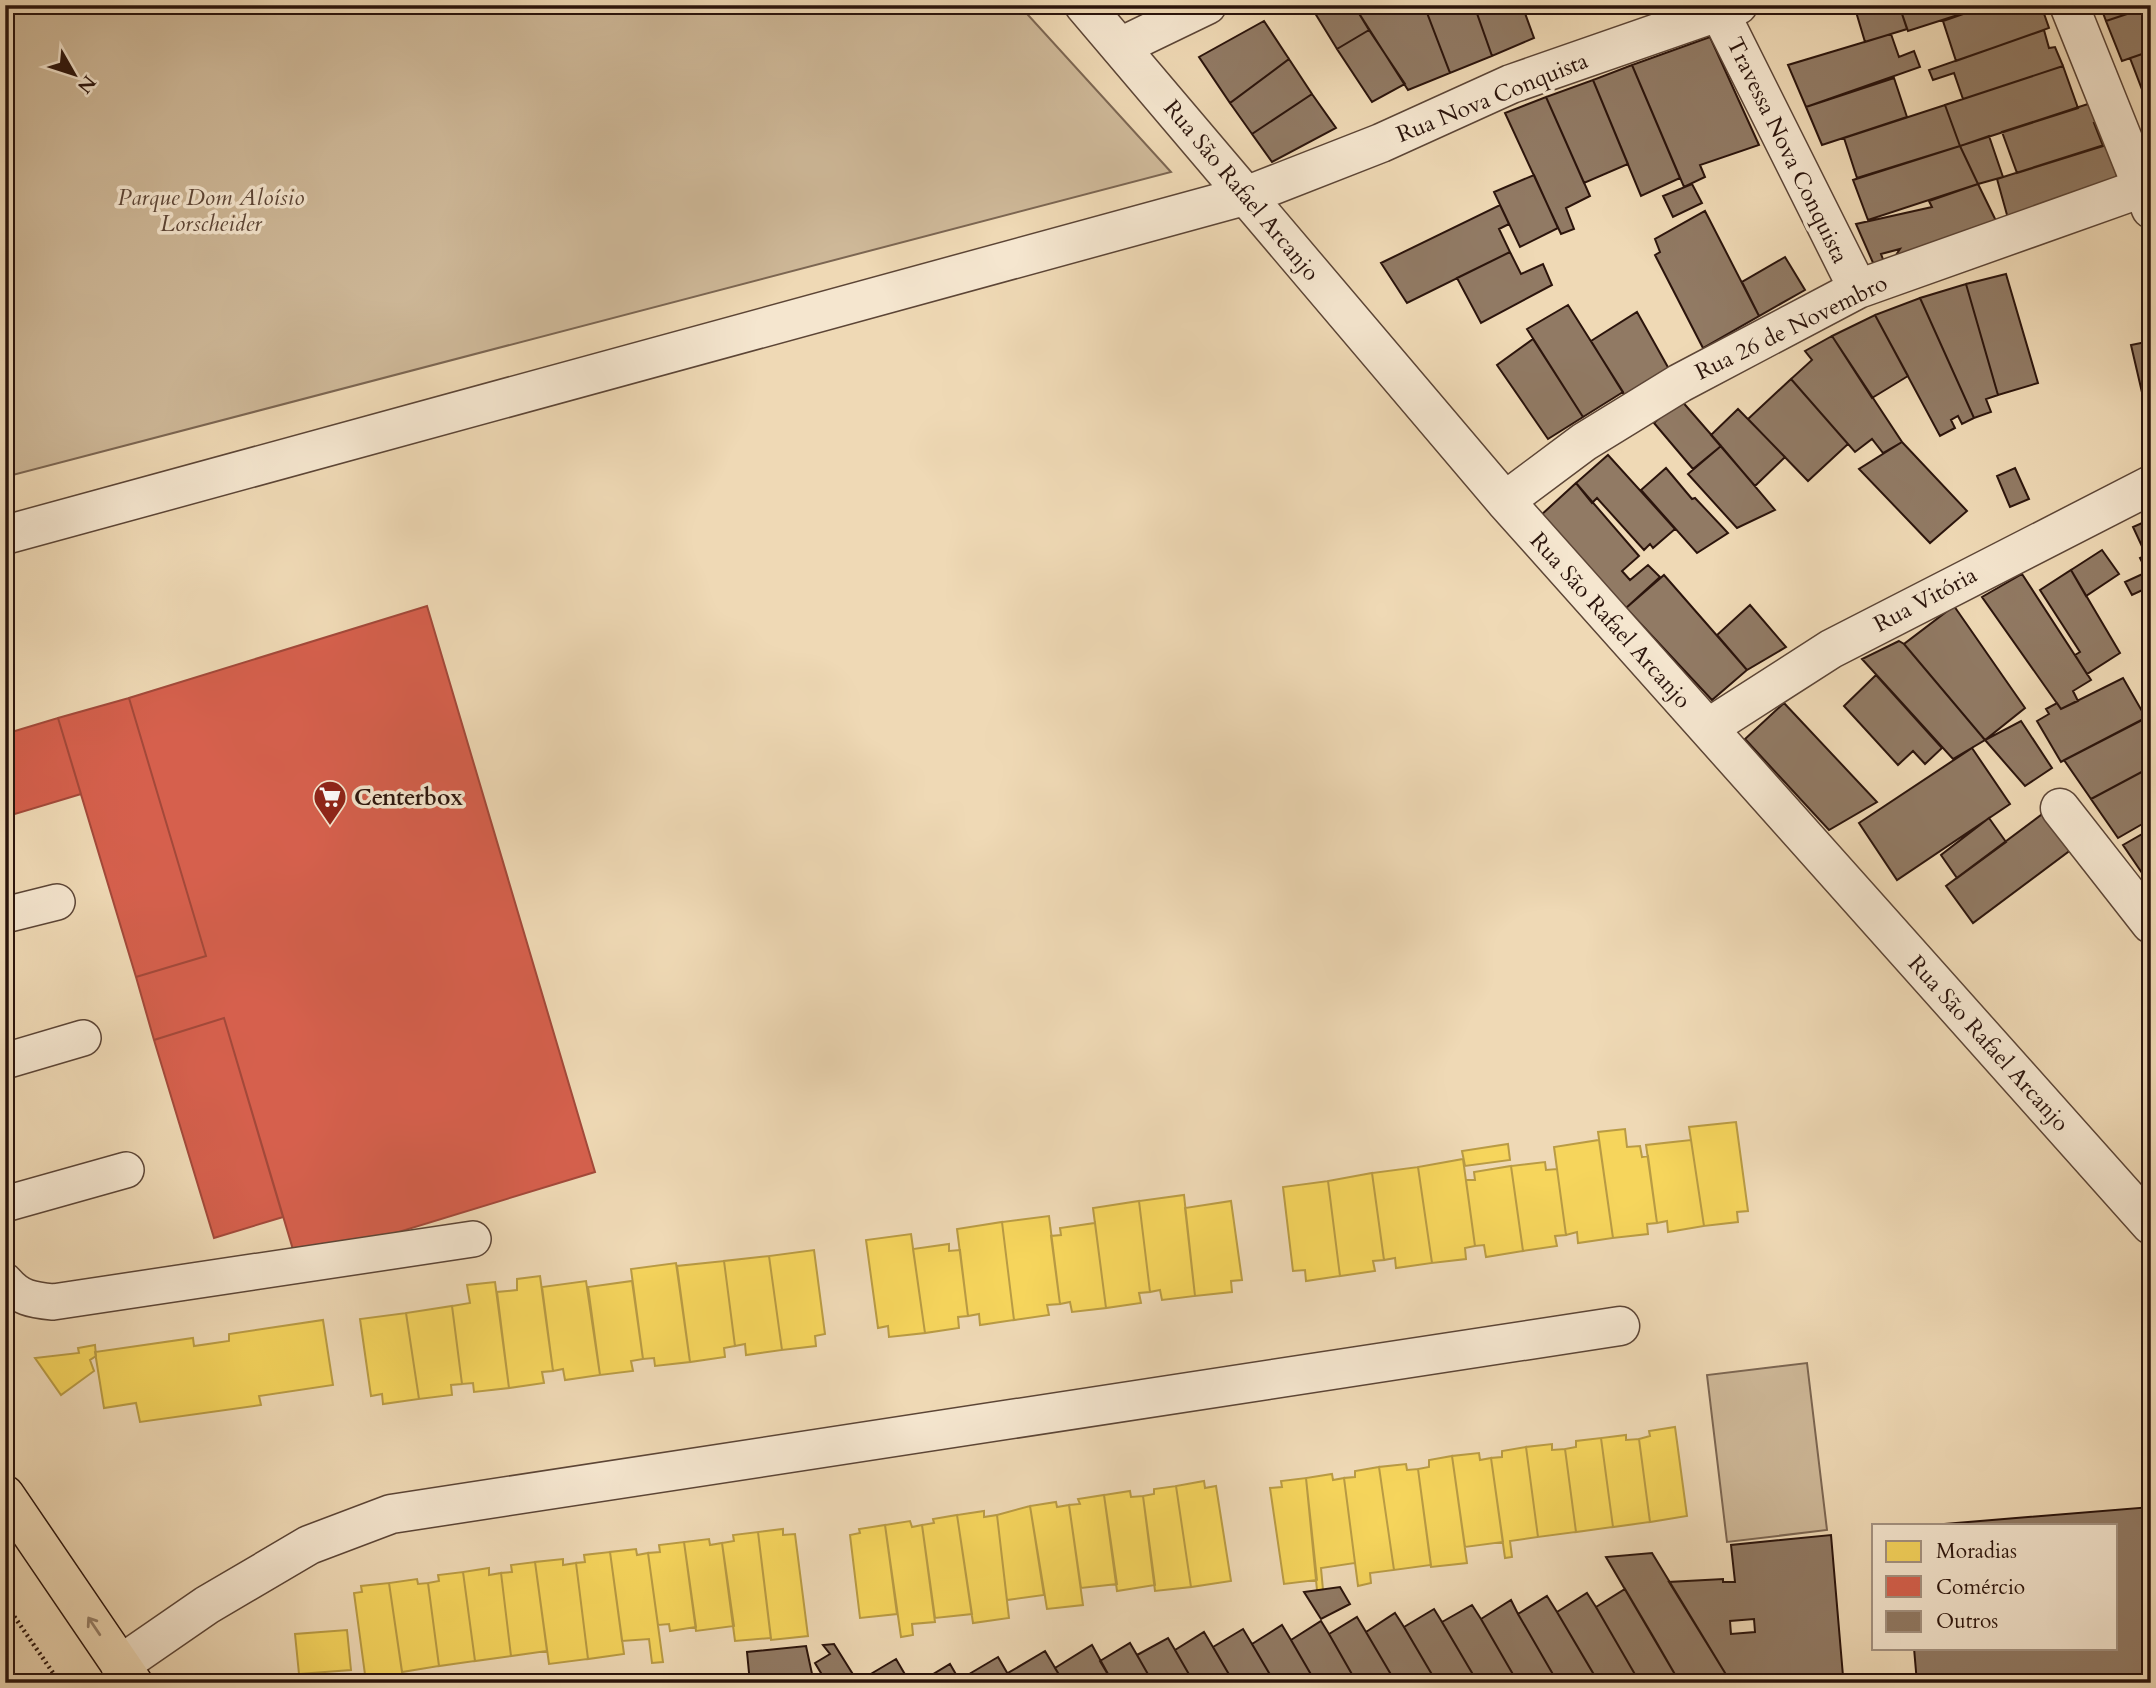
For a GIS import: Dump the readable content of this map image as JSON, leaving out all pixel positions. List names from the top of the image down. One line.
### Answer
{"streets":{"street":["Rua Nova Conquista","Travessa Nova Conquista","Rua São Rafael Arcanjo","Rua 26 de Novembro","Rua Vitória"]},"crossings":[["Rua Nova Conquista","Travessa Nova Conquista"],["Rua Nova Conquista","Rua São Rafael Arcanjo"],["Travessa Nova Conquista","Rua 26 de Novembro"],["Rua São Rafael Arcanjo","Rua 26 de Novembro"],["Rua São Rafael Arcanjo","Rua Vitória"]],"parks":["Parque Dom Aloísio Lorscheider"],"places":{"supermarket":["Centerbox"]},"legend":["Moradias","Comércio","Outros"],"north":"bottom right"}
